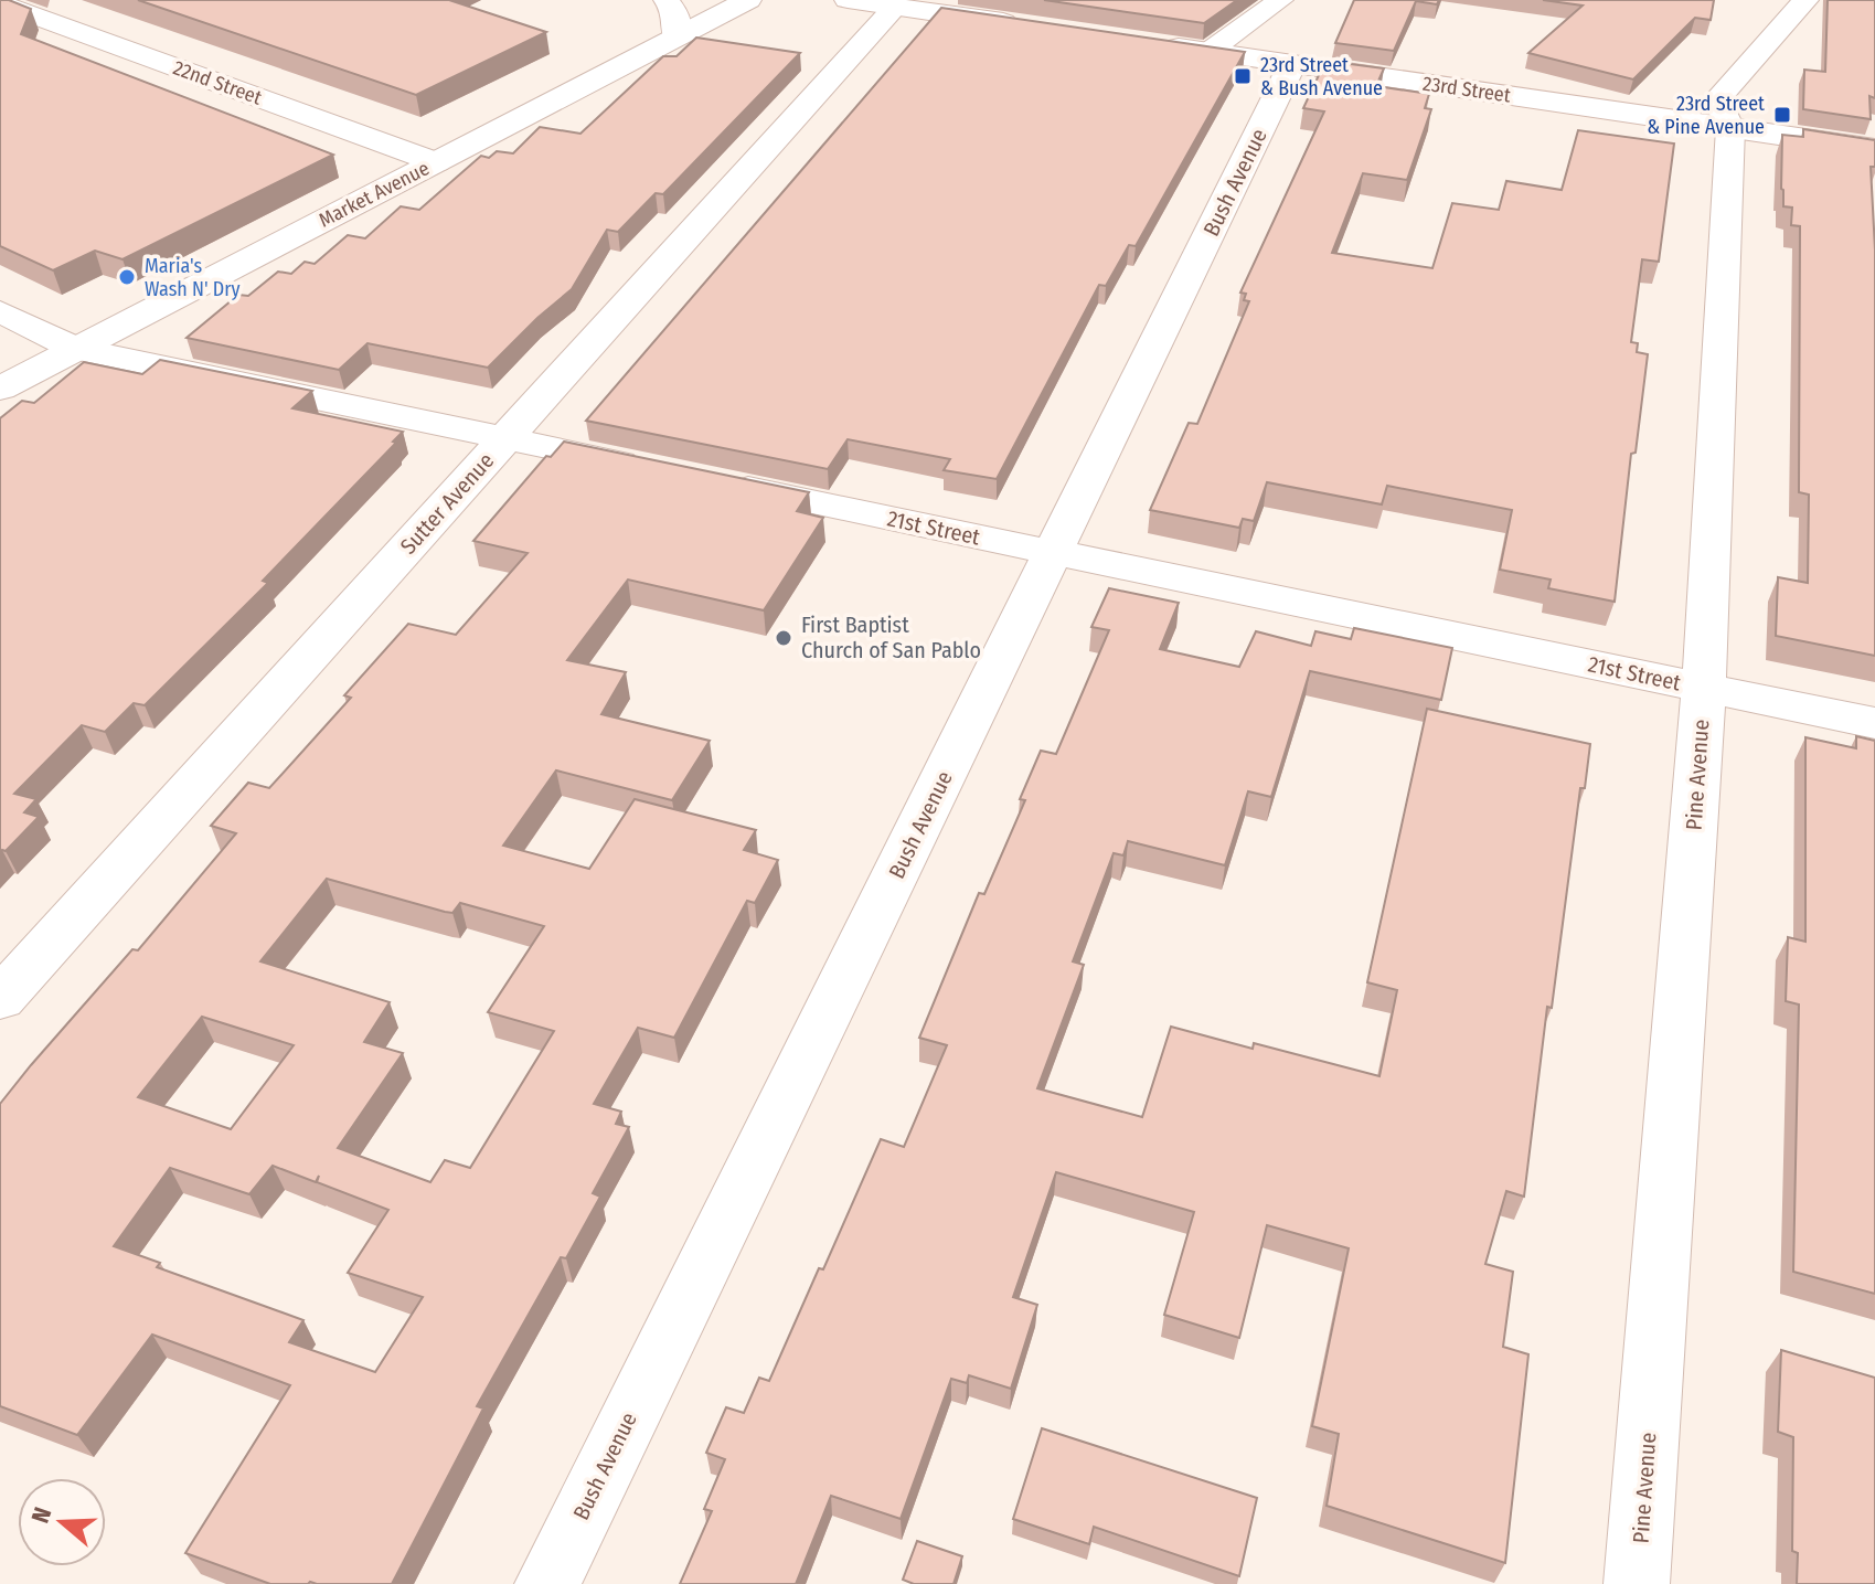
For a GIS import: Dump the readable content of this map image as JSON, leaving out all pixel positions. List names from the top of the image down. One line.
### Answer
{"streets":{"main road":["23rd Street","Market Avenue"],"street":["22nd Street","Bush Avenue","Sutter Avenue","21st Street","Pine Avenue"]},"crossings":[["22nd Street","Market Avenue"],["23rd Street","Bush Avenue"],["23rd Street","Pine Avenue"],["Bush Avenue","21st Street"],["21st Street","Pine Avenue"]],"places":{"transit":["23rd Street & Bush Avenue","23rd Street & Pine Avenue"],"other":["Maria's Wash N' Dry","First Baptist Church of San Pablo"]},"north":"left"}
